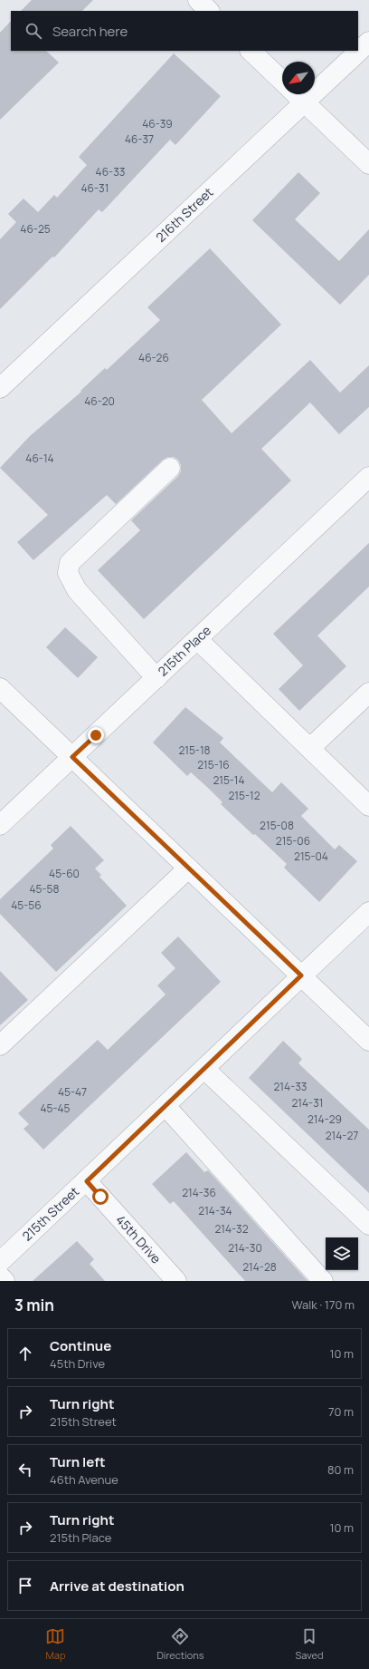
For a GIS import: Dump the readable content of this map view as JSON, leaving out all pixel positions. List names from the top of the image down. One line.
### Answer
{"streets":{"street":["216th Street","215th Place","215th Street","45th Drive"]},"crossings":[["215th Street","45th Drive"]],"house_numbers":["46-39","46-37","46-33","46-31","46-25","46-26","46-20","46-14","215-18","215-16","215-14","215-12","215-08","215-06","215-04","45-60","45-58","45-56","214-33","45-47","214-31","45-45","214-29","214-27","214-36","214-34","214-32","214-30","214-28"],"north":"bottom left","page":{"search":"Search here","heading":["3 min","Walk · 170 m"],"list":[["Continue","45th Drive","10 m"],["Turn right","215th Street","70 m"],["Turn left","46th Avenue","80 m"],["Turn right","215th Place","10 m"],"Arrive at destination"],"nav":["Map","Directions","Saved"]}}
